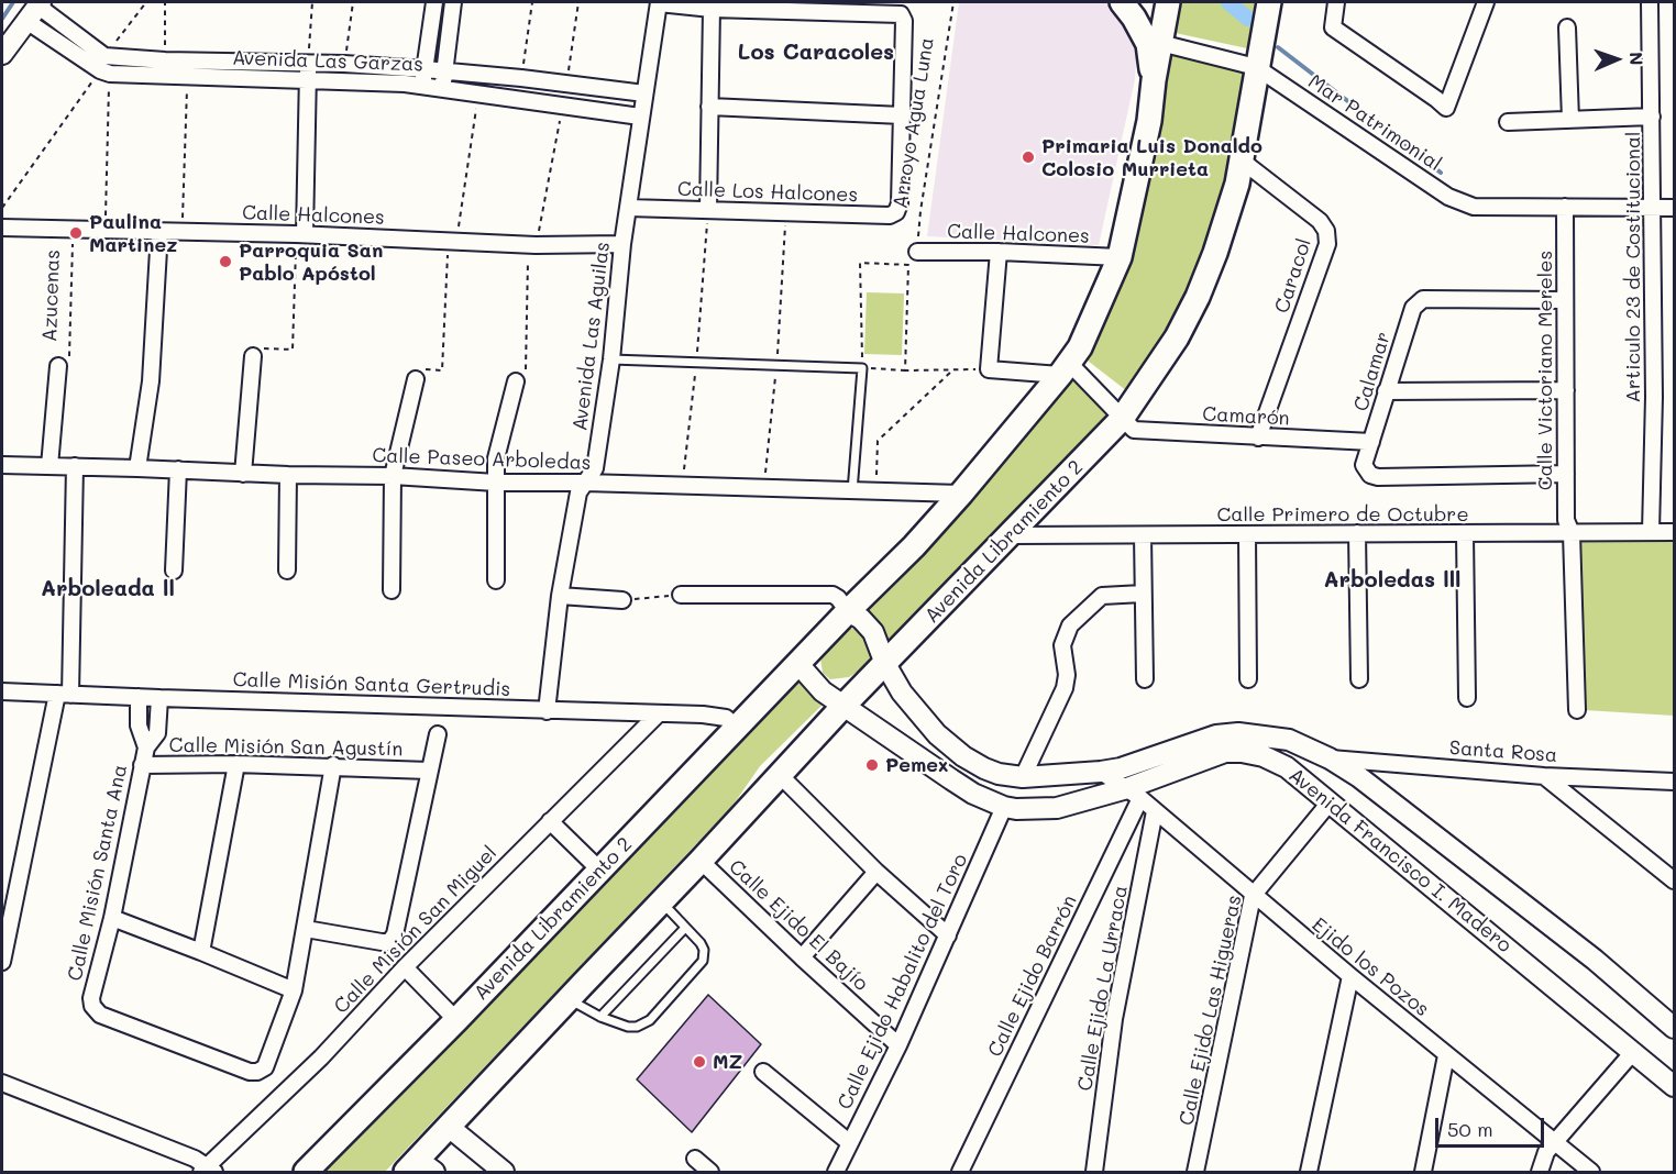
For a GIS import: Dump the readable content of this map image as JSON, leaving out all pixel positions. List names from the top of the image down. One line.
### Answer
{"streets":{"main road":["Avenida Libramiento 2"],"street":["Avenida Las Garzas","Arroyo Agua Luna","Mar Patrimonial","Calle Los Halcones","Calle Halcones","Articulo 23 de Costitucional","Caracol","Azucenas","Avenida Las Aguilas","Calle Victoriano Mereles","Calamar","Camarón","Calle Paseo Arboledas","Calle Primero de Octubre","Calle Misión Santa Gertrudis","Calle Misión San Agustín","Santa Rosa","Avenida Francisco I. Madero","Calle Misión Santa Ana","Calle Ejido El Bajío","Calle Misión San Miguel","Ejido los Pozos","Calle Ejido Barrón","Calle Ejido Habalito del Toro","Calle Ejido La Urraca","Calle Ejido Las Higueras"]},"crossings":[["Avenida Las Garzas","Avenida Las Aguilas"],["Arroyo Agua Luna","Calle Los Halcones"],["Arroyo Agua Luna","Calle Halcones"],["Mar Patrimonial","Calle Victoriano Mereles"],["Mar Patrimonial","Avenida Libramiento 2"],["Calle Los Halcones","Avenida Las Aguilas"],["Calle Halcones","Azucenas"],["Calle Halcones","Avenida Las Aguilas"],["Calle Halcones","Avenida Libramiento 2"],["Articulo 23 de Costitucional","Calle Primero de Octubre"],["Caracol","Camarón"],["Caracol","Avenida Libramiento 2"],["Azucenas","Calle Paseo Arboledas"],["Avenida Las Aguilas","Calle Paseo Arboledas"],["Avenida Las Aguilas","Calle Misión Santa Gertrudis"],["Calle Victoriano Mereles","Calamar"],["Calle Victoriano Mereles","Calle Primero de Octubre"],["Calamar","Camarón"],["Camarón","Avenida Libramiento 2"],["Calle Paseo Arboledas","Avenida Libramiento 2"],["Calle Primero de Octubre","Avenida Libramiento 2"],["Avenida Libramiento 2","Calle Misión Santa Gertrudis"],["Avenida Libramiento 2","Avenida Francisco I. Madero"],["Avenida Libramiento 2","Calle Ejido El Bajío"],["Calle Misión Santa Gertrudis","Calle Misión Santa Ana"],["Calle Misión Santa Gertrudis","Calle Misión San Miguel"],["Calle Misión San Agustín","Calle Misión Santa Ana"],["Santa Rosa","Avenida Francisco I. Madero"],["Avenida Francisco I. Madero","Ejido los Pozos"],["Avenida Francisco I. Madero","Calle Ejido Barrón"],["Avenida Francisco I. Madero","Calle Ejido Habalito del Toro"],["Avenida Francisco I. Madero","Calle Ejido Las Higueras"],["Calle Ejido El Bajío","Calle Ejido Habalito del Toro"],["Ejido los Pozos","Calle Ejido Barrón"],["Ejido los Pozos","Calle Ejido La Urraca"],["Ejido los Pozos","Calle Ejido Las Higueras"]],"districts":["Los Caracoles","Arboledas lll","Arboleada ll"],"places":["Primaria Luis Donaldo Colosio Murrieta","Paulina Martinez","Parroquia San Pablo Apóstol","Pemex","MZ"],"scale_bar":"50 m","north":"right"}
